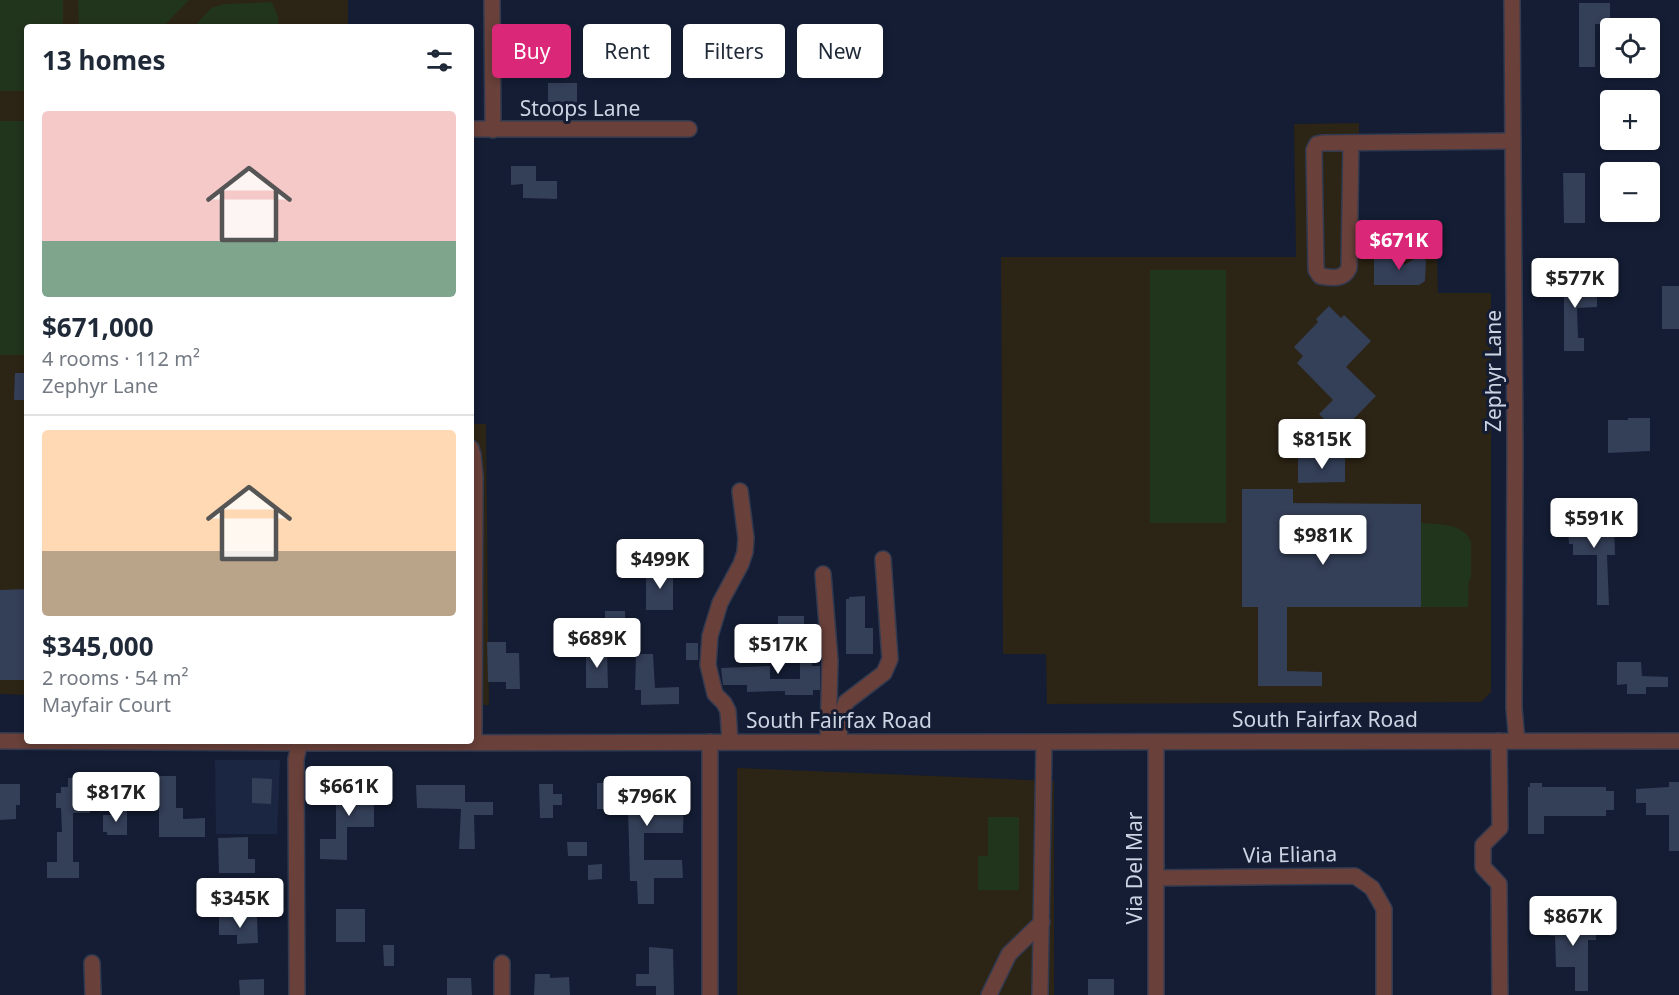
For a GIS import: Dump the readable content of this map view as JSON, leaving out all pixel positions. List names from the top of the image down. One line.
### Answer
{"streets":{"street":["Stoops Lane","Zephyr Lane","South Fairfax Road","Via Eliana","Via Del Mar"]},"crossings":[["Zephyr Lane","South Fairfax Road"],["South Fairfax Road","Via Del Mar"],["Via Eliana","Via Del Mar"]],"page":{"map_buttons":["+","−"],"chip":["Buy","Rent","Filters","New"],"heading":"13 homes","list":[{"name":"$671,000","note":"4 rooms · 112 m² · Zephyr Lane"},{"name":"$345,000","note":"2 rooms · 54 m² · Mayfair Court"}],"price":["$671K","$577K","$815K","$591K","$981K","$499K","$689K","$517K","$661K","$817K","$796K","$345K","$867K"]}}
